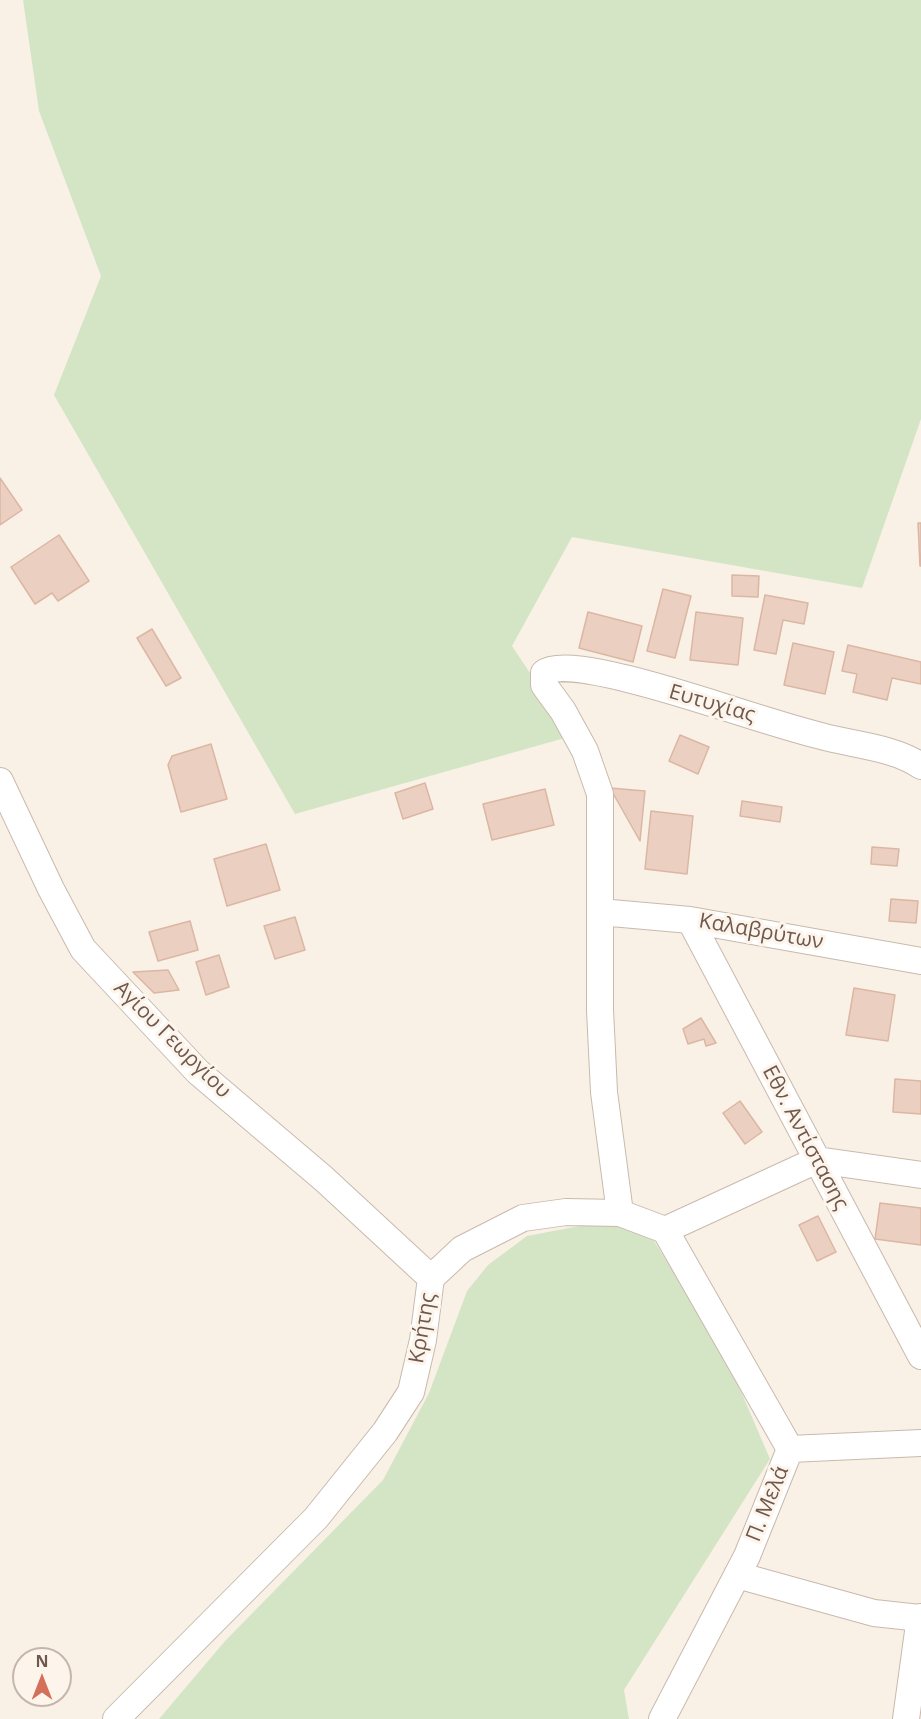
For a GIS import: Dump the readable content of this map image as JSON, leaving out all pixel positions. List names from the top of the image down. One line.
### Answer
{"streets":{"street":["Ευτυχίας","Καλαβρύτων","Αγίου Γεωργίου","Εθν. Αντίστασης","Κρήτης","Π. Μελά"]},"crossings":[["Ευτυχίας","Καλαβρύτων"],["Καλαβρύτων","Εθν. Αντίστασης"],["Αγίου Γεωργίου","Κρήτης"],["Κρήτης","Π. Μελά"]],"north":"top"}
